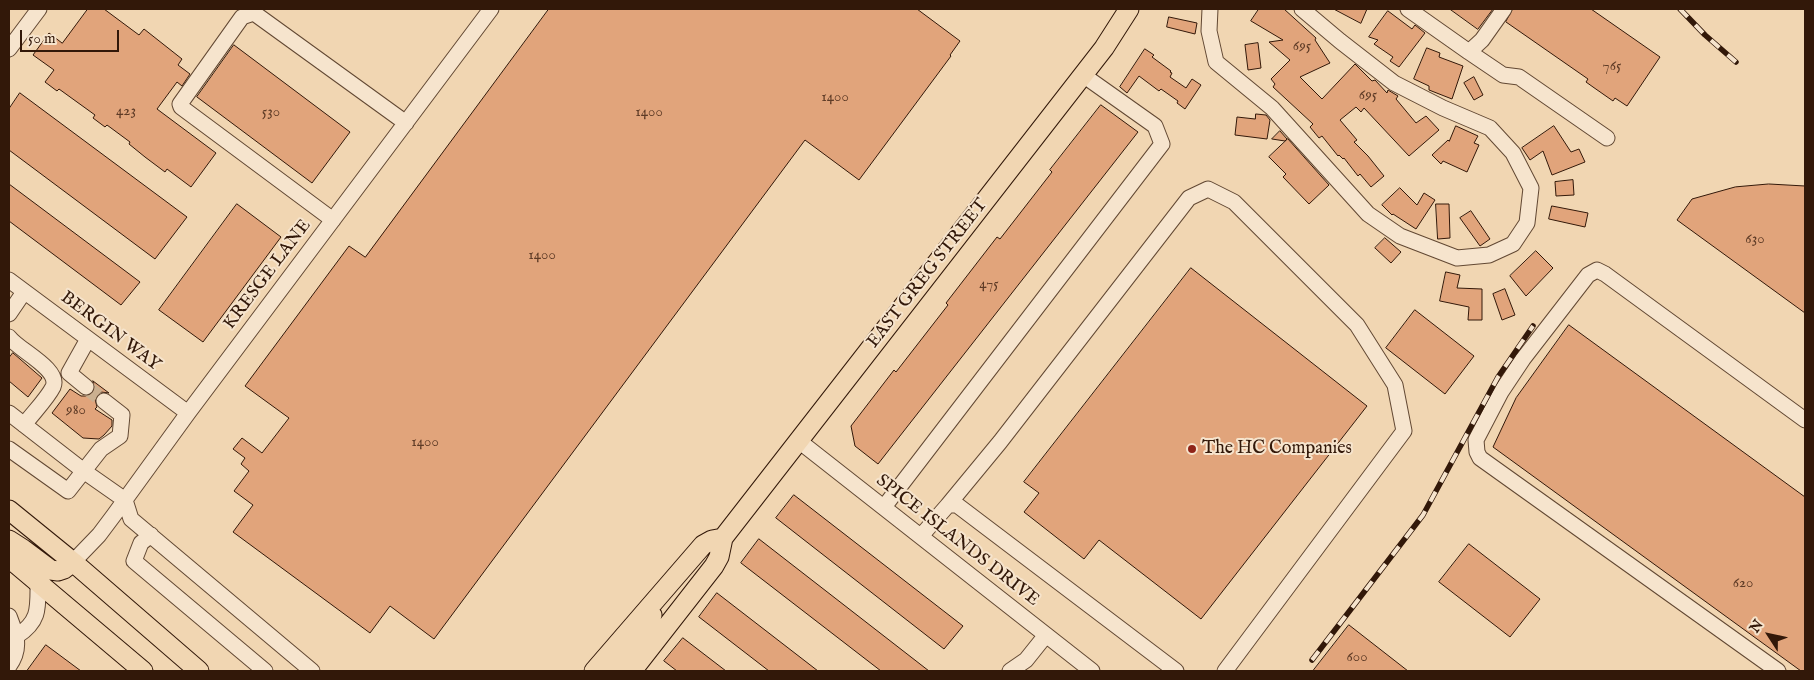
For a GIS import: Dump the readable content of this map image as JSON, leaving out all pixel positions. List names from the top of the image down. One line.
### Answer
{"streets":{"main road":["EAST GREG STREET"],"street":["KRESGE LANE","BERGIN WAY","SPICE ISLANDS DRIVE"]},"crossings":[["EAST GREG STREET","SPICE ISLANDS DRIVE"],["KRESGE LANE","BERGIN WAY"]],"places":["The HC Companies"],"house_numbers":["695","765","695","1400","423","530","1400","630","1400","475","980","1400","620","600"],"scale_bar":"50 m","north":"top left"}
